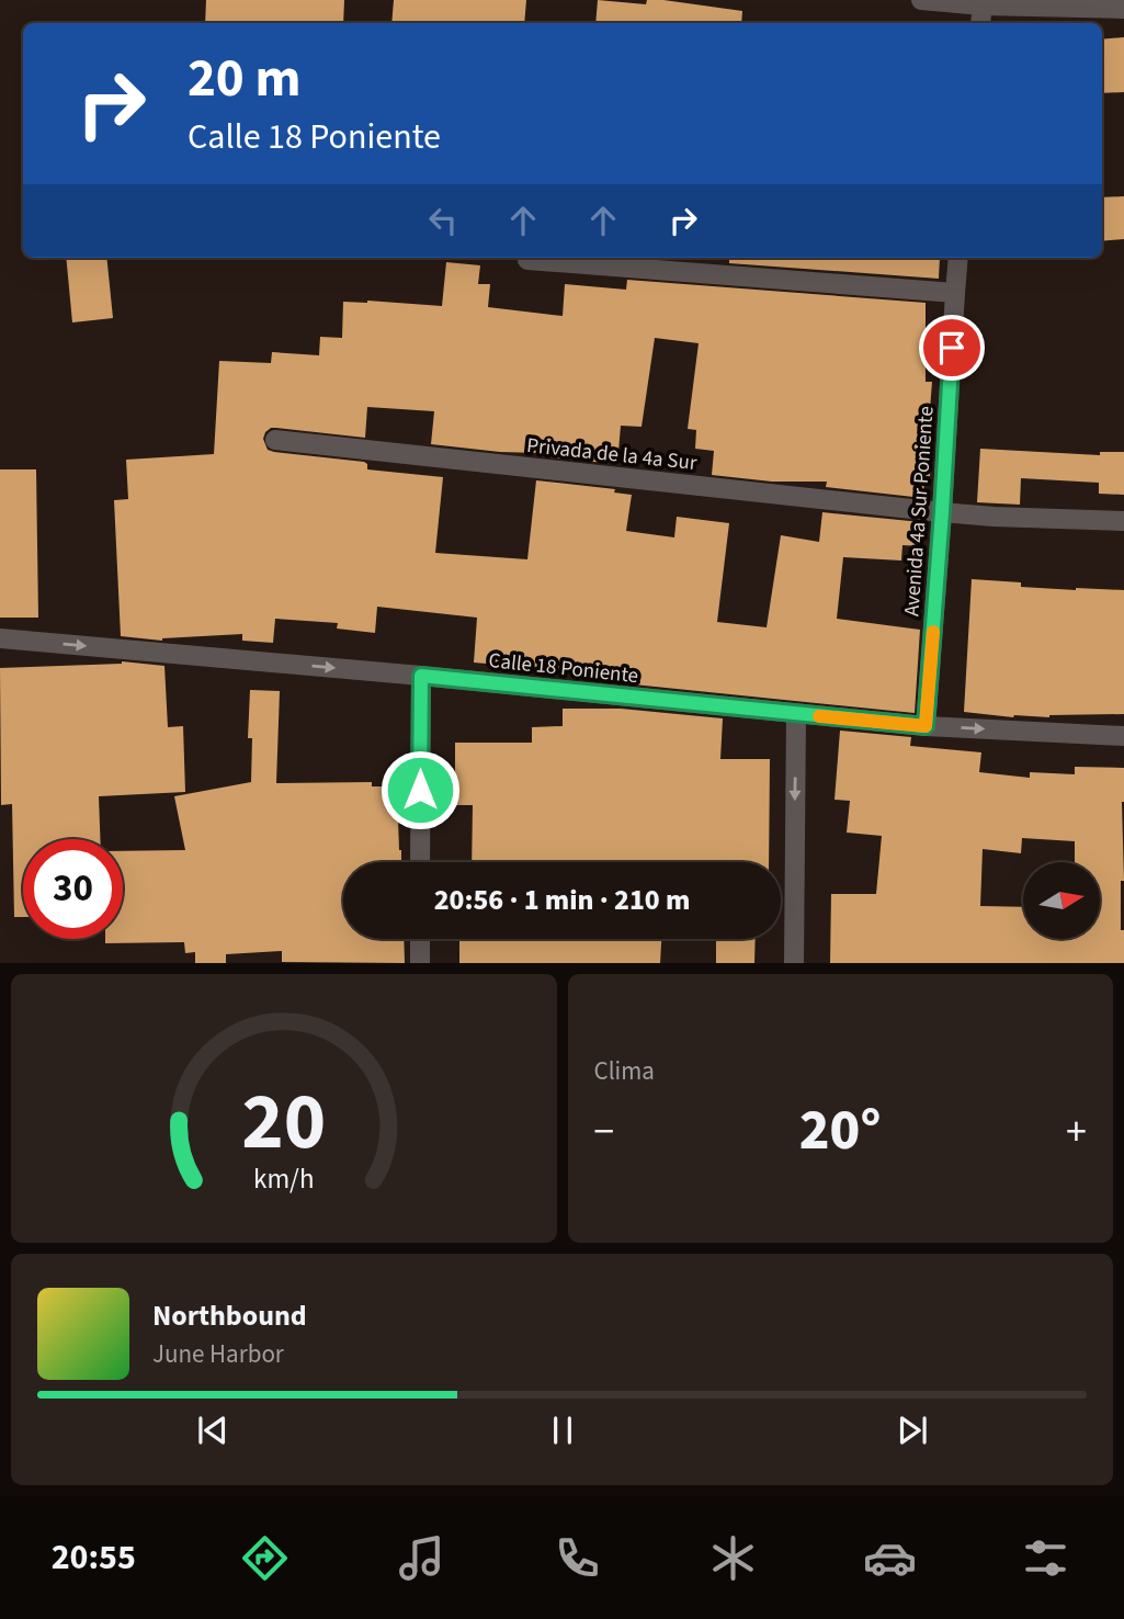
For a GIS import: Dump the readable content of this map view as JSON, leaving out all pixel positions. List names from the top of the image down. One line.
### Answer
{"streets":{"street":["Privada de la 4a Sur","Avenida 4a Sur Poniente","Calle 18 Poniente"]},"crossings":[["Privada de la 4a Sur","Avenida 4a Sur Poniente"],["Avenida 4a Sur Poniente","Calle 18 Poniente"]],"one_way":["Calle 18 Poniente"],"north":"right","page":{"turn":["20 m","Calle 18 Poniente"],"limit":"30","trip":"20:56 · 1 min · 210 m","tile":"Clima","heat":["−","20°","+"],"song":["Northbound","June Harbor"],"tabs":"20:55","gauge":["20","km/h"]}}
